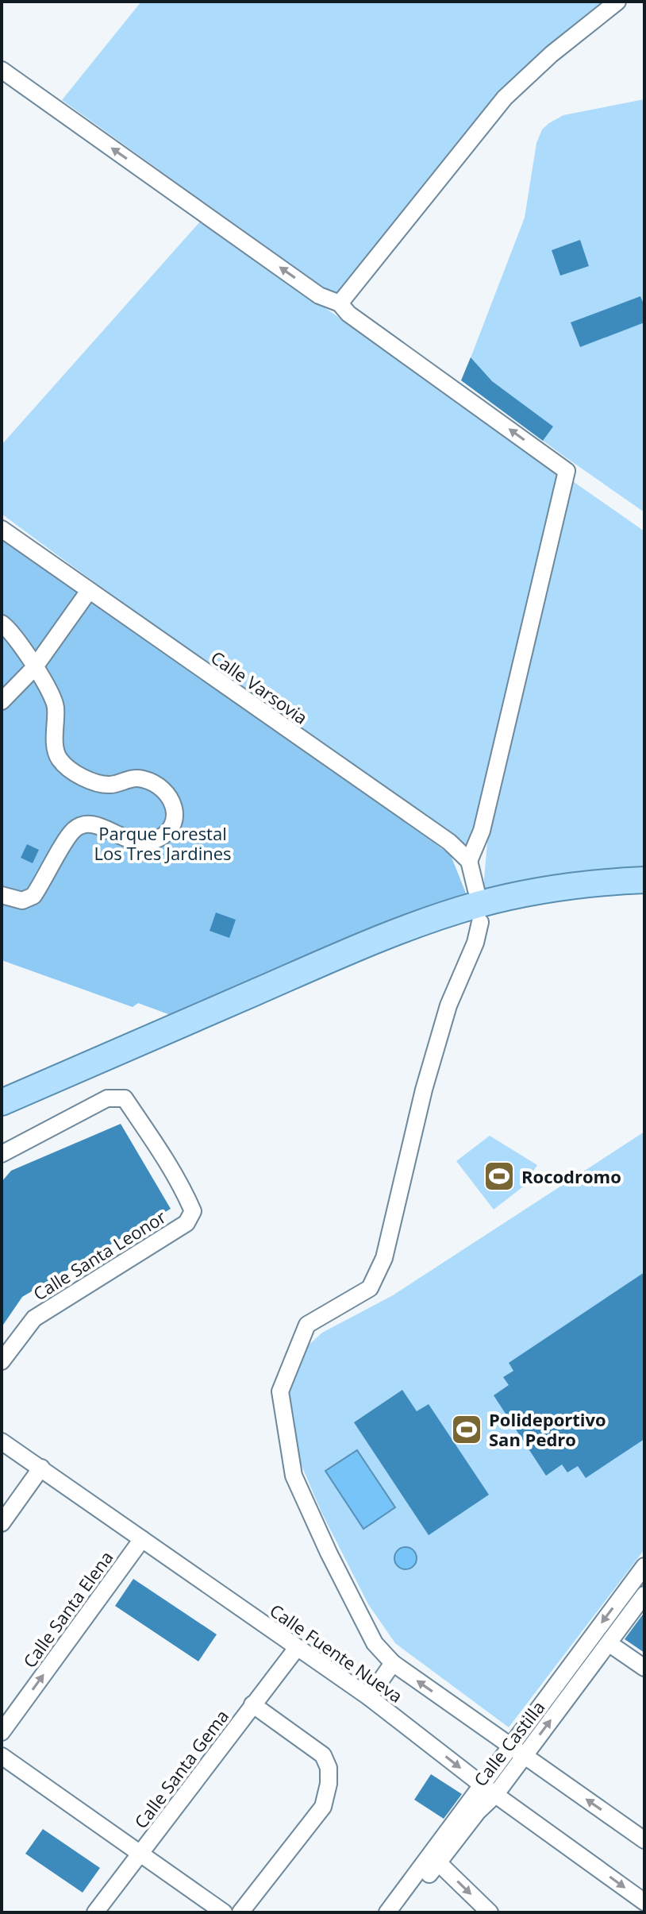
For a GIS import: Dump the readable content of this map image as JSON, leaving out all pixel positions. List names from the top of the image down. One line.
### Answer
{"streets":{"street":["Calle Varsovia","Calle Santa Leonor","Calle Santa Elena","Calle Fuente Nueva","Calle Castilla","Calle Santa Gema"]},"crossings":[["Calle Santa Elena","Calle Fuente Nueva"],["Calle Fuente Nueva","Calle Castilla"],["Calle Fuente Nueva","Calle Santa Gema"]],"one_way":["Calle Santa Elena"],"parks":["Parque Forestal Los Tres Jardines"],"places":{"sports":["Rocodromo","Polideportivo San Pedro"]}}
